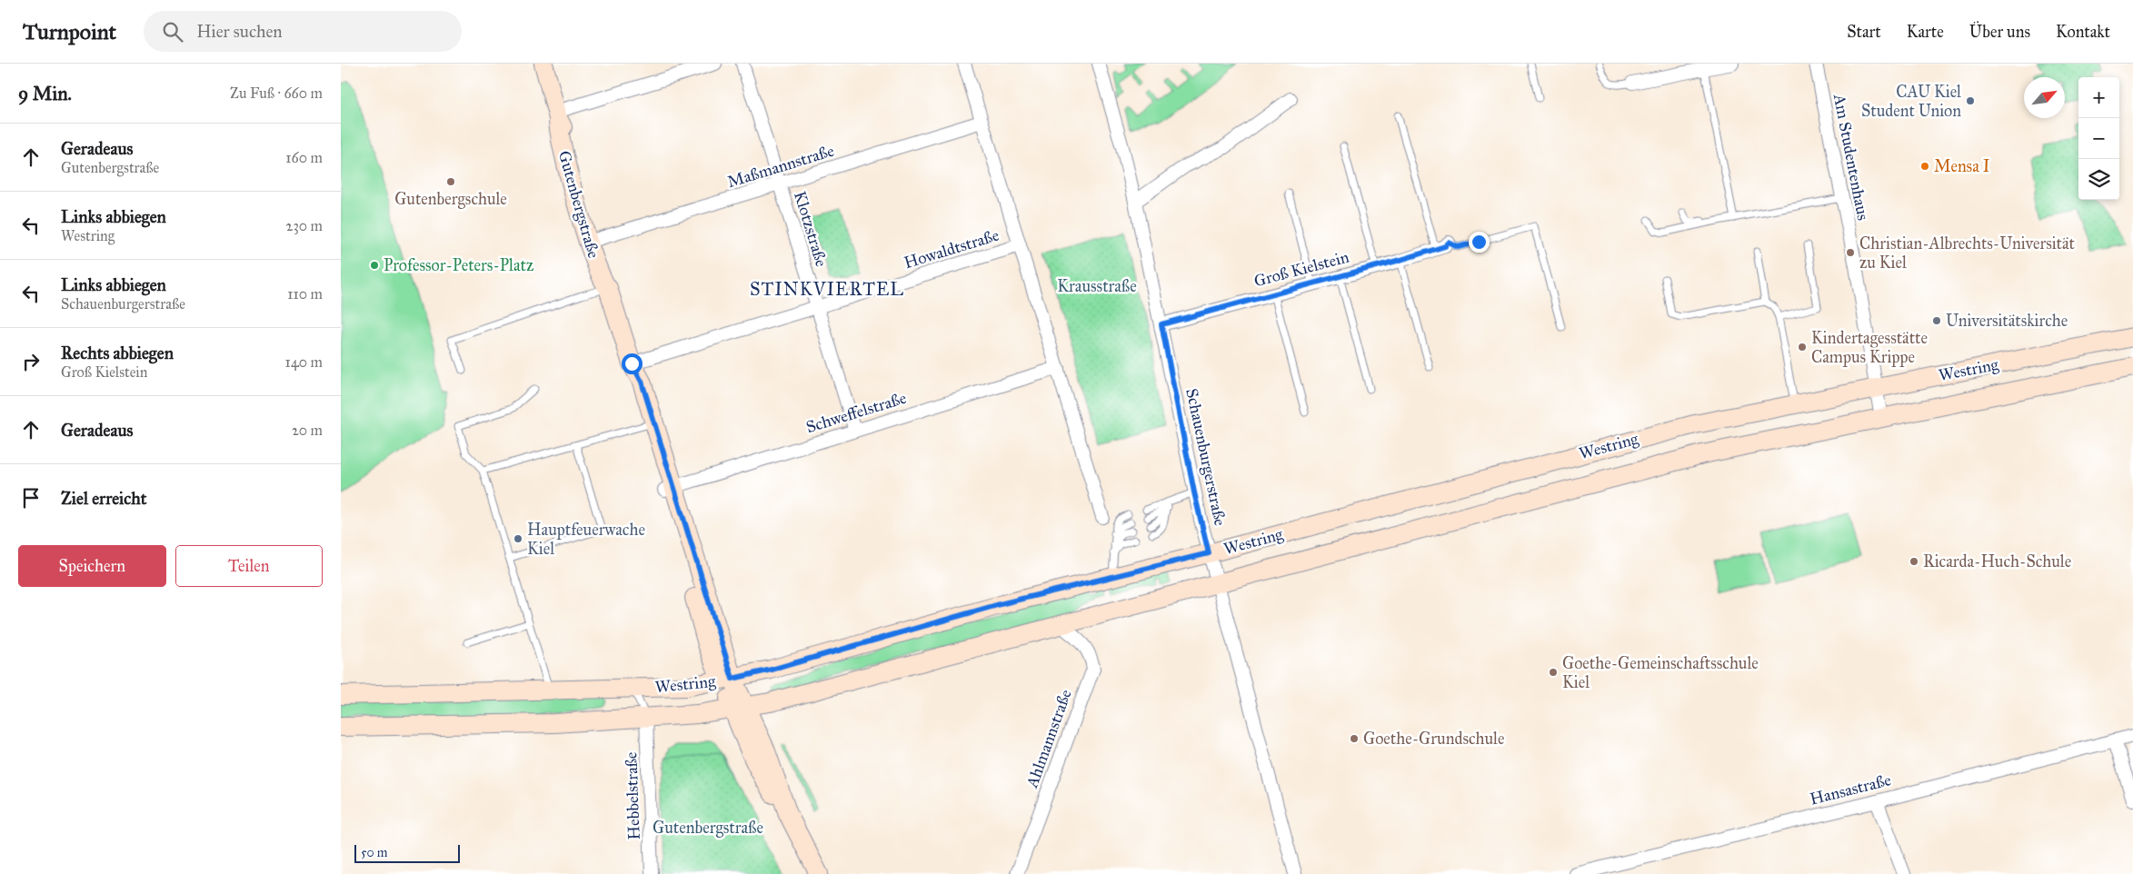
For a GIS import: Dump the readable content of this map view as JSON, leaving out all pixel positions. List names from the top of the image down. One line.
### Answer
{"streets":{"main road":["Gutenbergstraße","Westring"],"street":["Am Studentenhaus","Maßmannstraße","Klotzstraße","Howaldtstraße","Groß Kielstein","Schweffelstraße","Schauenburgerstraße","Ahlmannstraße","Hansastraße","Hebbelstraße"]},"crossings":[["Am Studentenhaus","Westring"],["Maßmannstraße","Gutenbergstraße"],["Maßmannstraße","Klotzstraße"],["Gutenbergstraße","Howaldtstraße"],["Gutenbergstraße","Westring"],["Gutenbergstraße","Schweffelstraße"],["Klotzstraße","Howaldtstraße"],["Klotzstraße","Schweffelstraße"],["Groß Kielstein","Schauenburgerstraße"],["Westring","Schauenburgerstraße"],["Westring","Ahlmannstraße"],["Westring","Hebbelstraße"]],"districts":["STINKVIERTEL"],"parks":["Krausstraße","Gutenbergstraße"],"places":["CAU Kiel Student Union","Mensa I","Gutenbergschule","Christian-Albrechts-Universität zu Kiel","Professor-Peters-Platz","Universitätskirche","Kindertagesstätte Campus Krippe","Hauptfeuerwache Kiel","Ricarda-Huch-Schule","Goethe-Gemeinschaftsschule Kiel","Goethe-Grundschule"],"scale_bar":"50 m","north":"top right","page":{"header":"Turnpoint","search":"Hier suchen","nav":["Start","Karte","Über uns","Kontakt"],"heading":["9 Min.","Zu Fuß · 660 m"],"map_buttons":["+","−"],"list":[["Geradeaus","Gutenbergstraße","160 m"],["Links abbiegen","Westring","230 m"],["Links abbiegen","Schauenburgerstraße","110 m"],["Rechts abbiegen","Groß Kielstein","140 m"],["Geradeaus","20 m"],"Ziel erreicht"],"buttons":["Speichern","Teilen"],"scale":"50 m"}}
